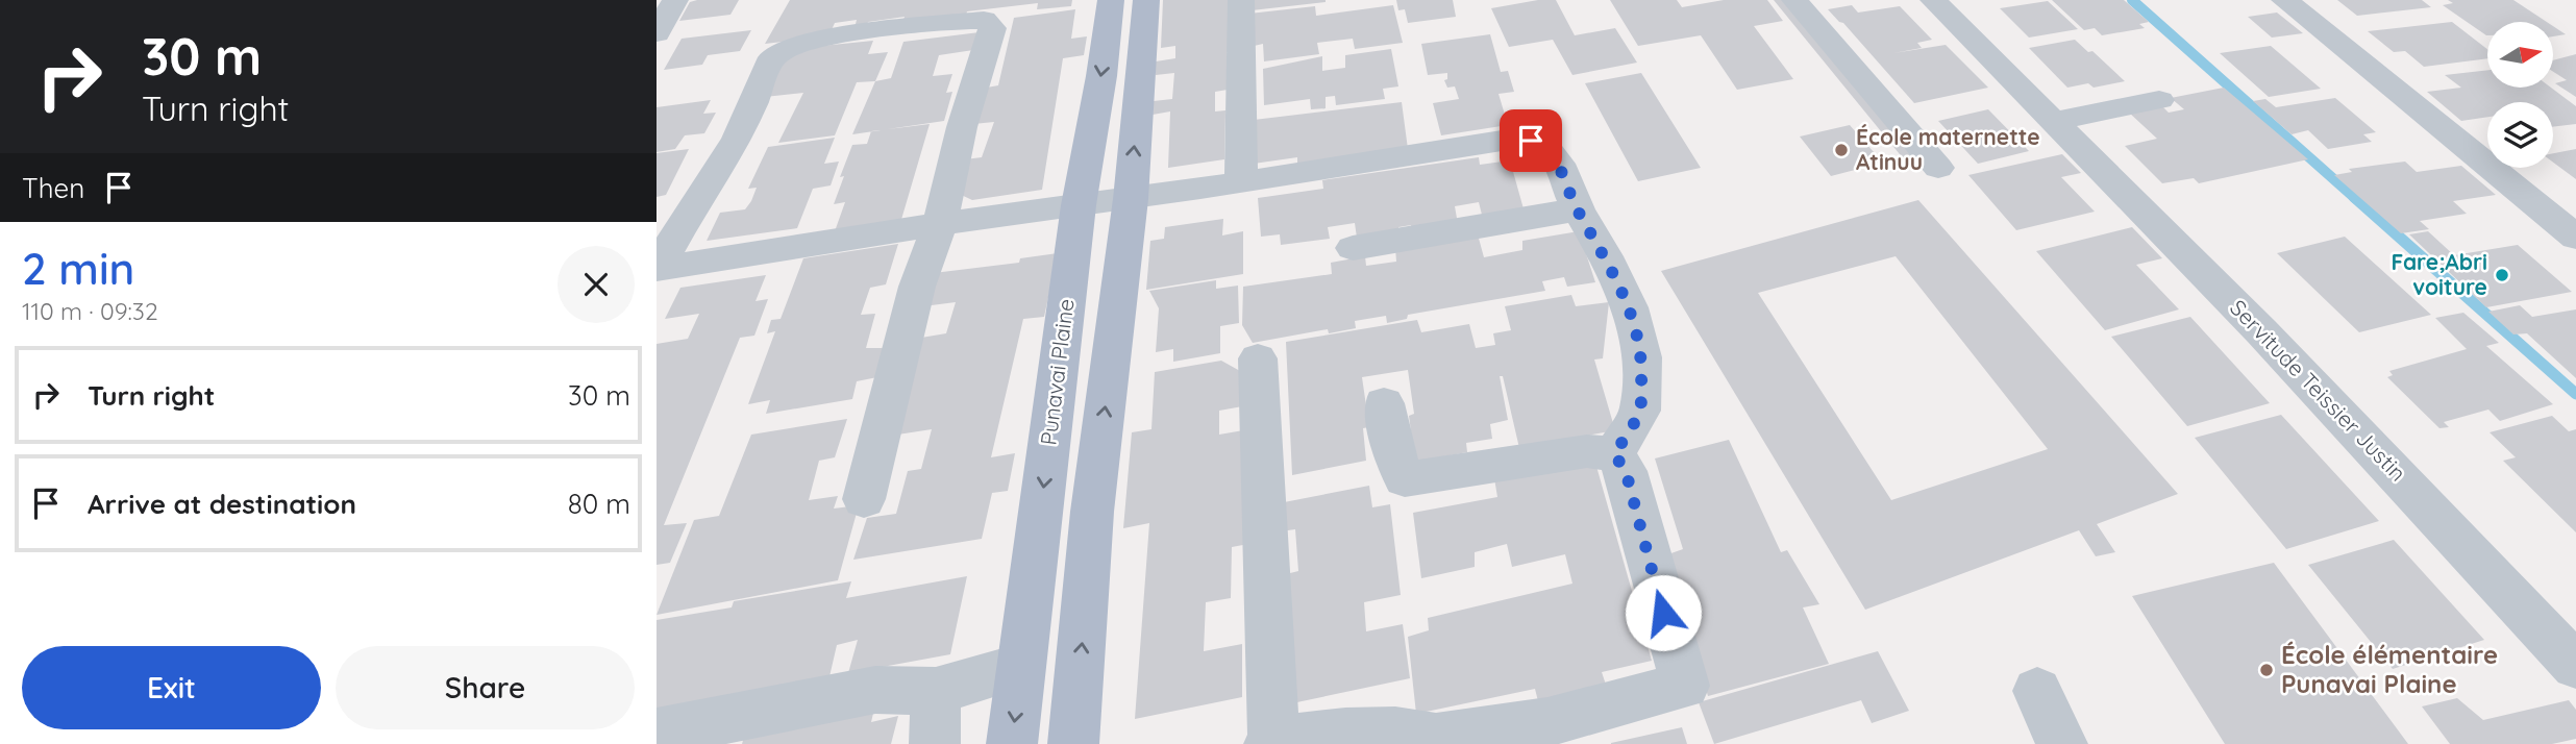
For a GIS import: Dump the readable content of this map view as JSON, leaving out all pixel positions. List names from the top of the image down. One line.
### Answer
{"streets":{"main road":["Punavai Plaine"],"street":["Servitude Teissier Justin"]},"places":["École maternette Atinuu","Fare;Abri voiture","École élémentaire Punavai Plaine"],"north":"right","page":{"turn":["30 m","Turn right"],"then":"Then","heading":["2 min","110 m · 09:32"],"list":[{"name":"Turn right","value":"30 m"},{"name":"Arrive at destination","value":"80 m"}],"buttons":["Exit","Share"]}}
